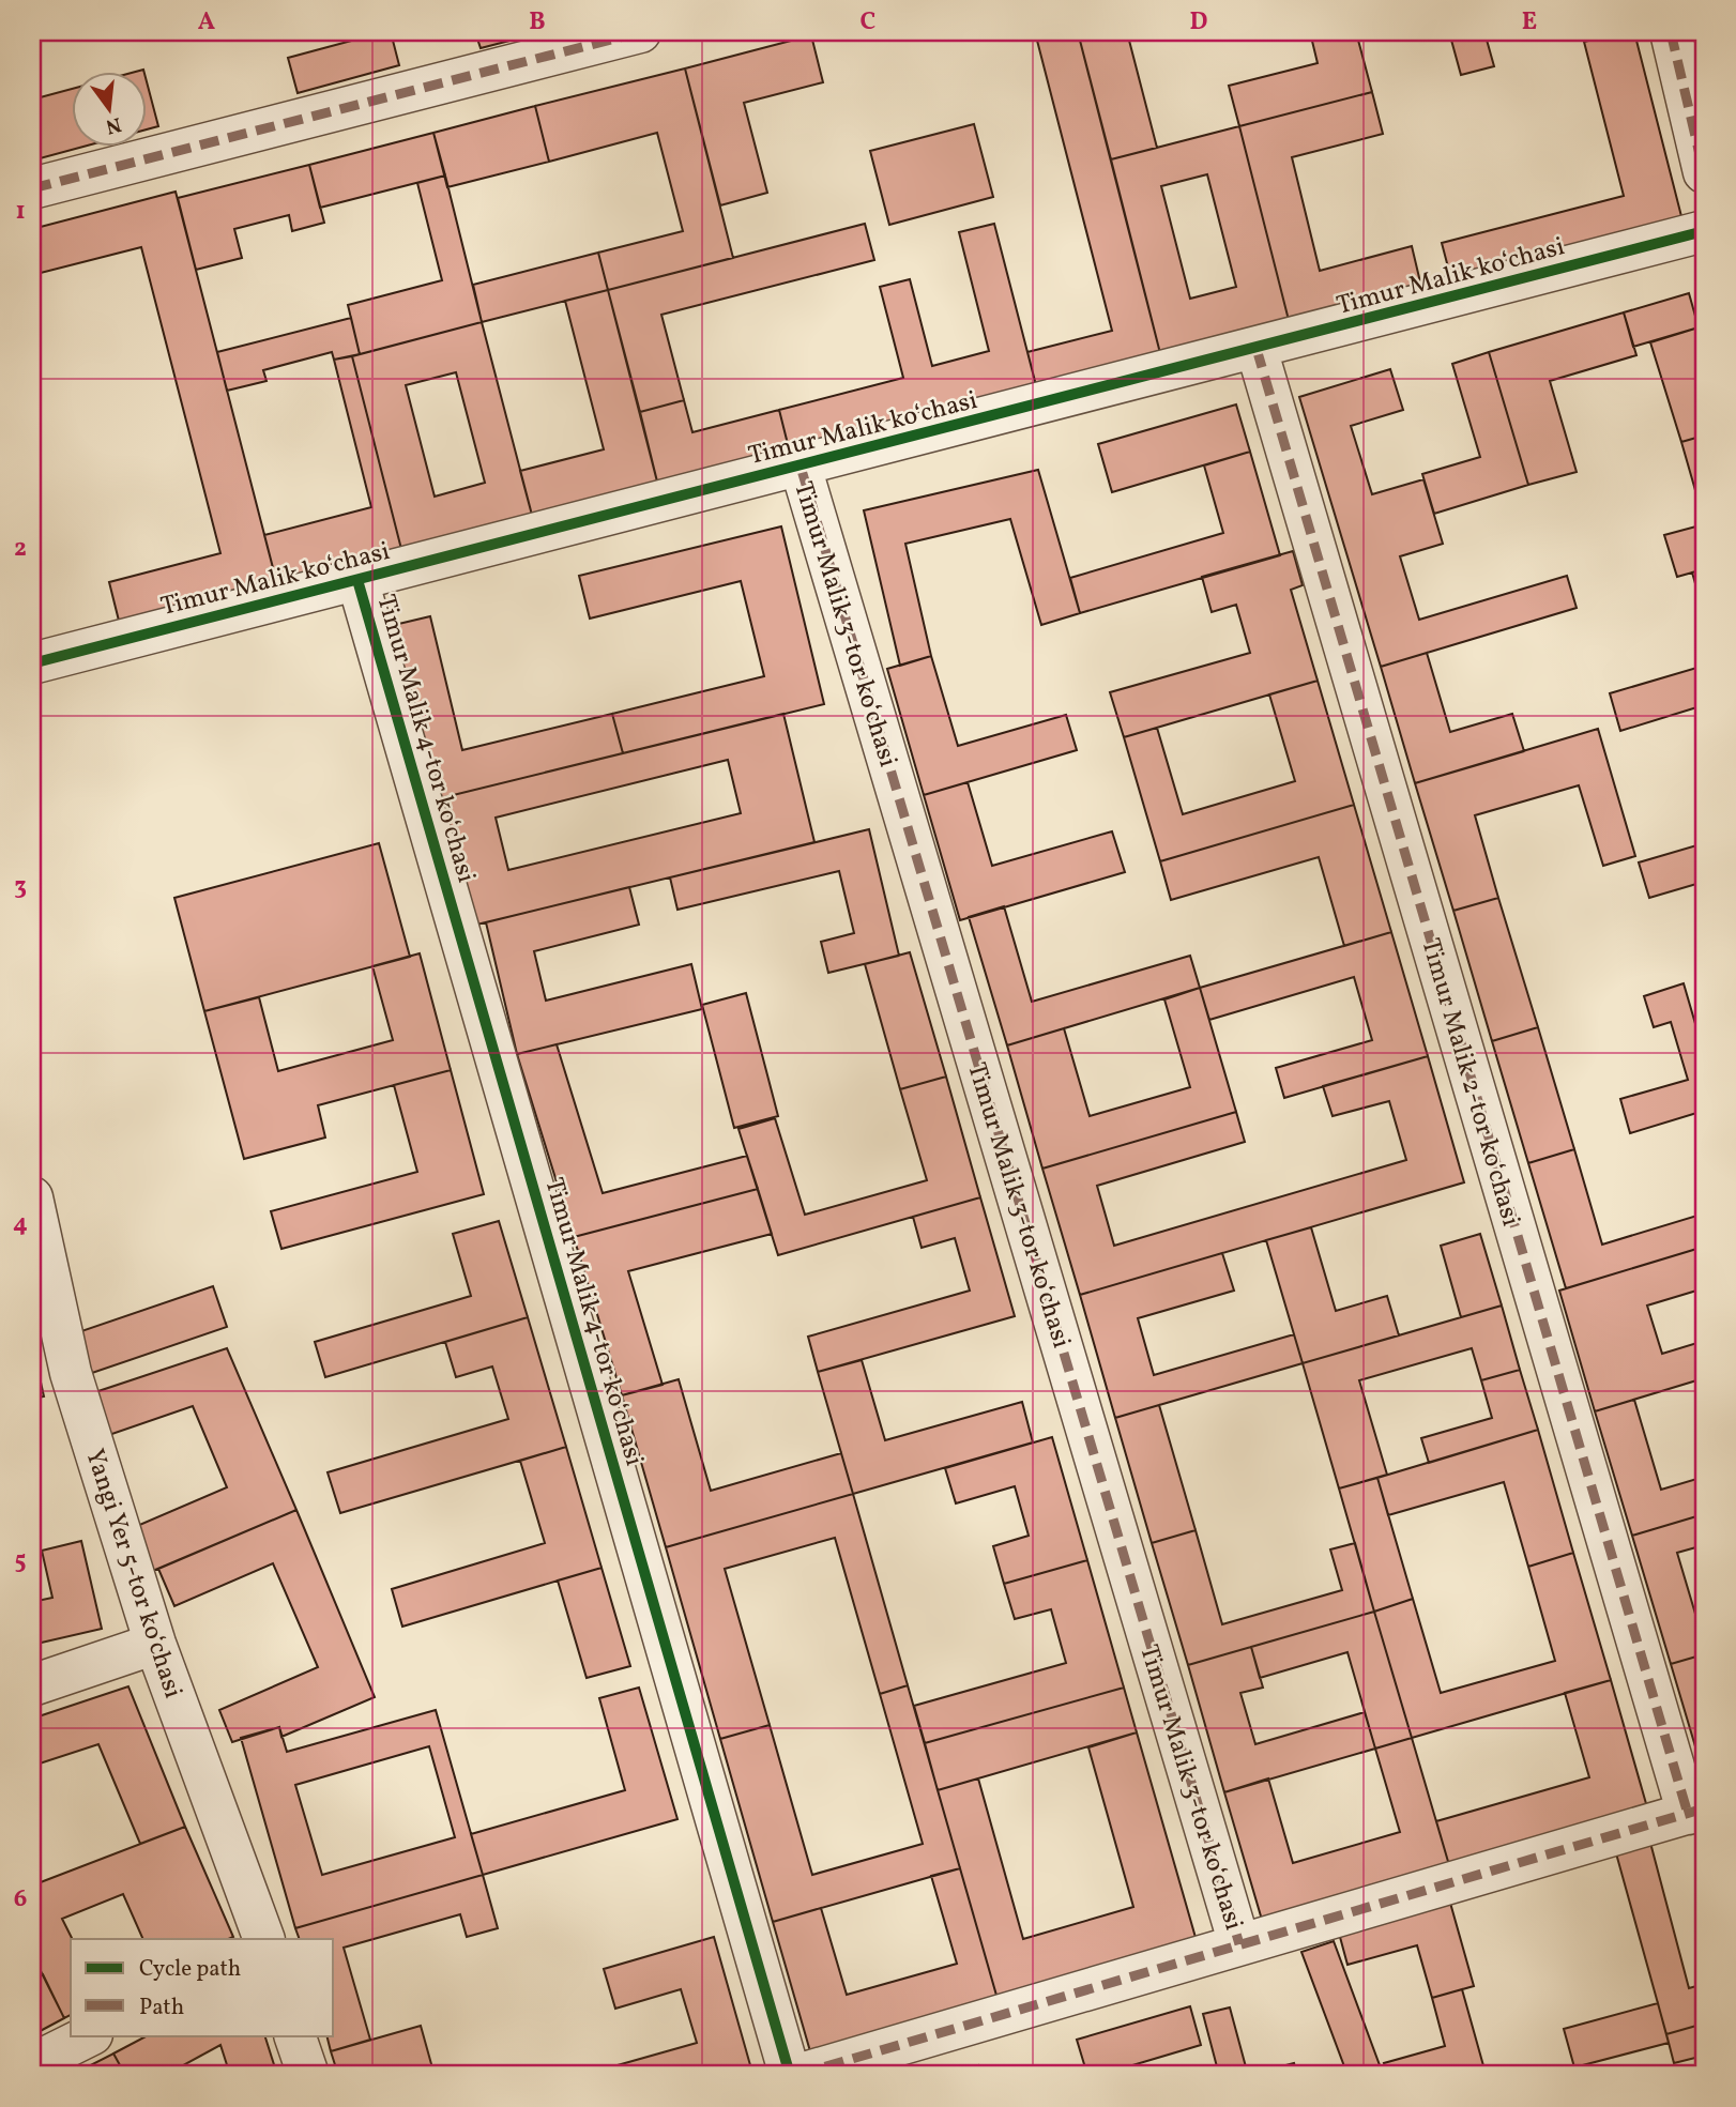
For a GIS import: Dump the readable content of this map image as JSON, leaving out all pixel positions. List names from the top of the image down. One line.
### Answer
{"streets":{"street":["Timur Malik koʻchasi","Timur Malik 3-tor koʻchasi","Timur Malik 4-tor koʻchasi","Timur Malik 2-tor koʻchasi","Yangi Yer 5-tor koʻchasi"]},"crossings":[["Timur Malik koʻchasi","Timur Malik 3-tor koʻchasi"],["Timur Malik koʻchasi","Timur Malik 4-tor koʻchasi"],["Timur Malik koʻchasi","Timur Malik 2-tor koʻchasi"]],"legend":["Cycle path","Path"],"north":"bottom","grid":{"columns":["A","B","C","D","E"],"rows":["1","2","3","4","5","6"]}}
